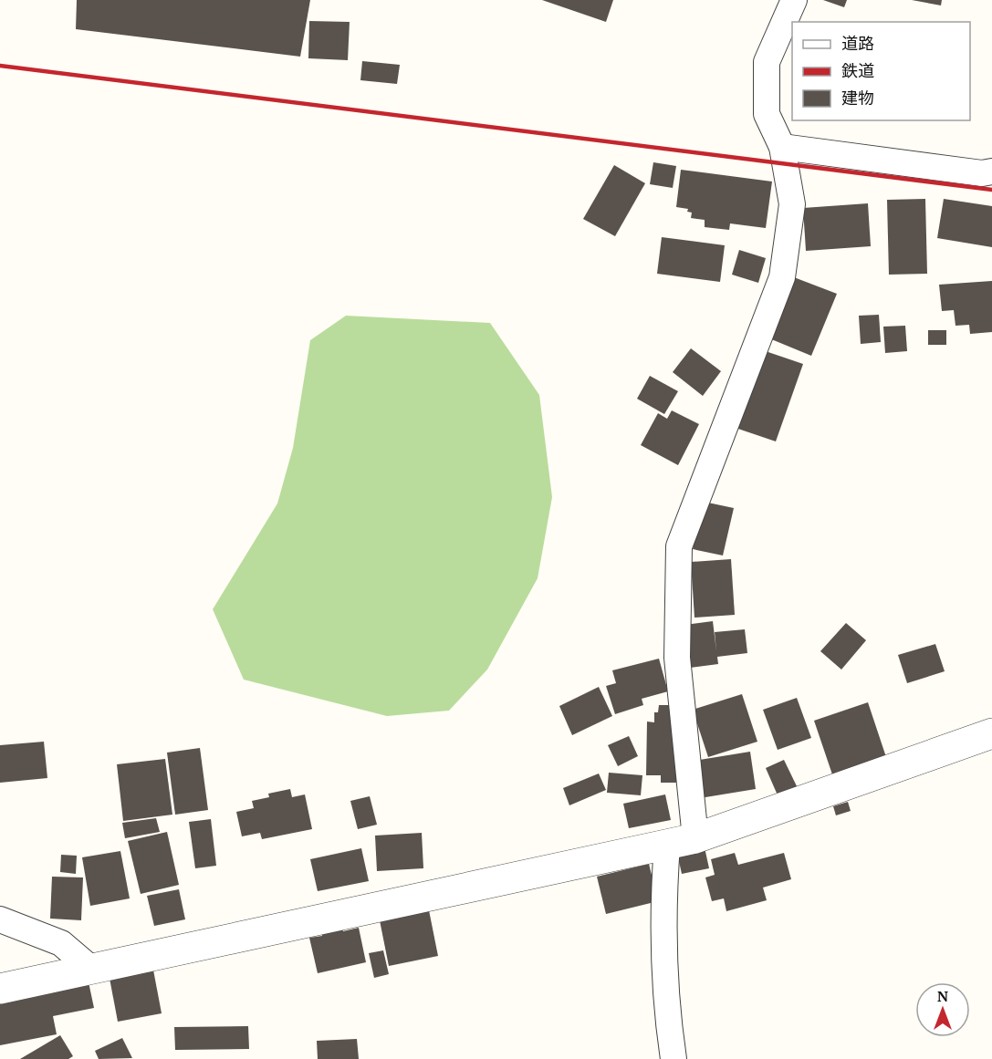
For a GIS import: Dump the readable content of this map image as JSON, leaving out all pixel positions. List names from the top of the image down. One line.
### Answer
{"legend":["道路","鉄道","建物"],"north":"top"}
